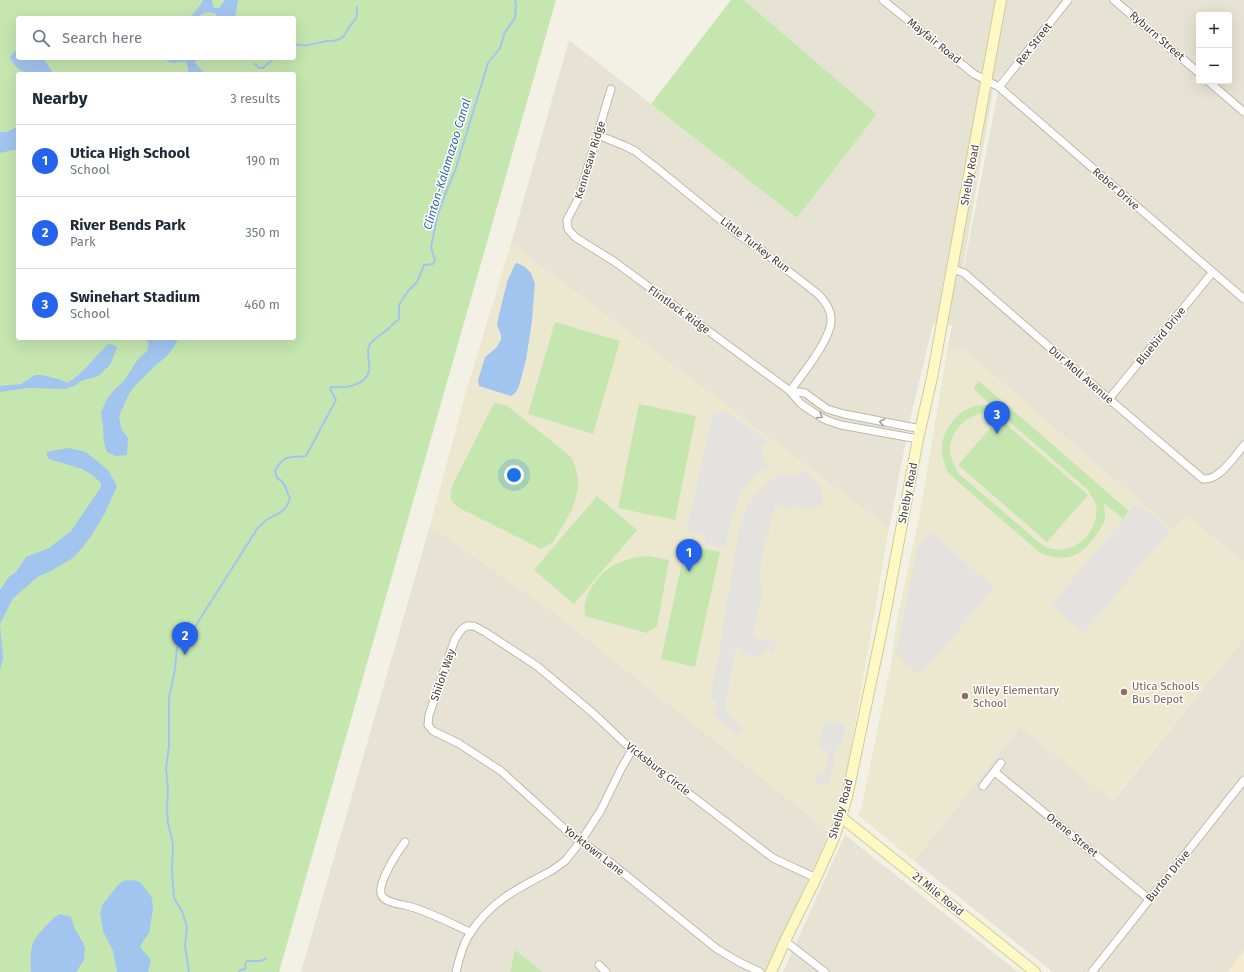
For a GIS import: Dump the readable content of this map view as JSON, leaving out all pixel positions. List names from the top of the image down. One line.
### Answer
{"streets":{"street":["Ryburn Street","Mayfair Road","Rex Street","Kennesaw Ridge","Shelby Road","Reber Drive","Little Turkey Run","Flintlock Ridge","Bluebird Drive","Dur Moll Avenue","Shiloh Way","Vicksburg Circle","Orene Street","Yorktown Lane","Burton Drive","21 Mile Road"]},"crossings":[["Mayfair Road","Shelby Road"],["Mayfair Road","Reber Drive"],["Rex Street","Reber Drive"],["Kennesaw Ridge","Little Turkey Run"],["Kennesaw Ridge","Flintlock Ridge"],["Shelby Road","Reber Drive"],["Shelby Road","Flintlock Ridge"],["Shelby Road","Dur Moll Avenue"],["Shelby Road","Vicksburg Circle"],["Shelby Road","21 Mile Road"],["Reber Drive","Bluebird Drive"],["Little Turkey Run","Flintlock Ridge"],["Bluebird Drive","Dur Moll Avenue"],["Shiloh Way","Vicksburg Circle"],["Shiloh Way","Yorktown Lane"],["Orene Street","Burton Drive"]],"water":["Clinton-Kalamazoo Canal"],"places":["Utica Schools Bus Depot","Wiley Elementary School"],"page":{"map_buttons":["+","−"],"search":"Search here","heading":["Nearby","3 results"],"list":[{"mark":"1","name":"Utica High School","note":"School","value":"190 m"},{"mark":"2","name":"River Bends Park","note":"Park","value":"350 m"},{"mark":"3","name":"Swinehart Stadium","note":"School","value":"460 m"}],"pins":["3","1","2"]}}
